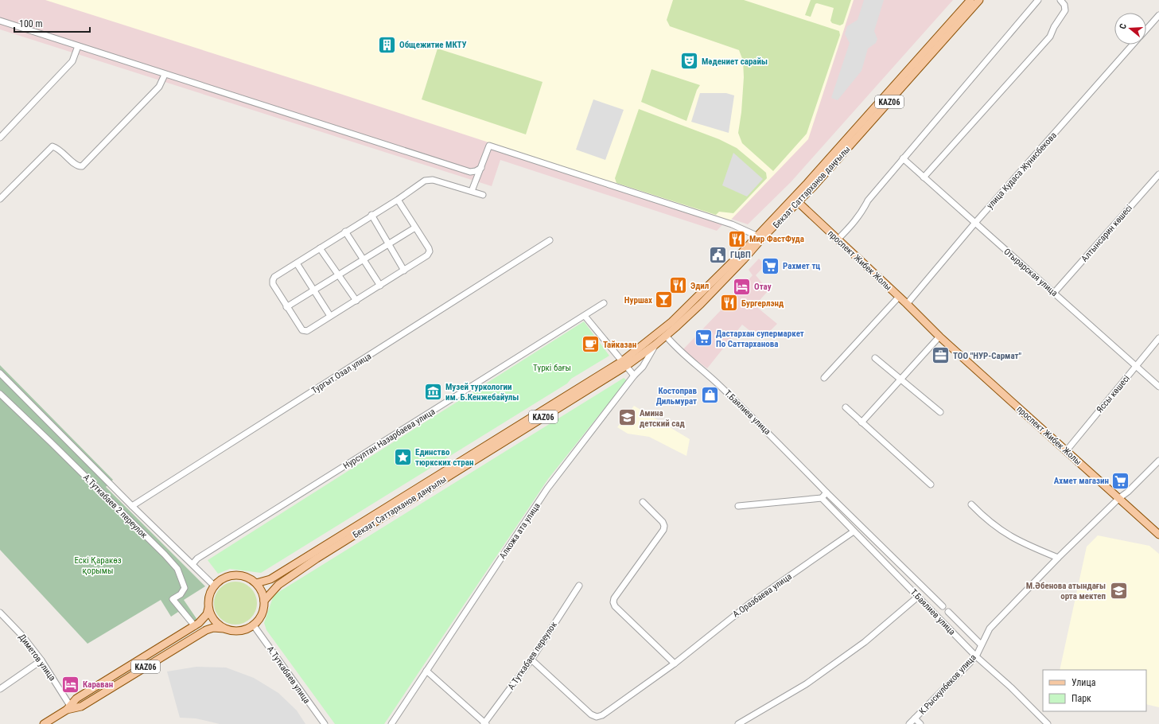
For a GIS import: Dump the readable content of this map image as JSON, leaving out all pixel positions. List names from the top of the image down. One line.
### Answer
{"streets":{"main road":["KАZ06","Бекзат Саттарханов даңғылы","проспект Жибек Жолы"],"street":["улица Кудаса Жунисбекова","Алтынсарин көшесі","Отырарская улица","Тургыт Озал улица","Яссы көшесі","Т.Баялиев улица","Нурсултан Назарбаева улица","А.Туткабаев 2 переулок","Алкожа ата улица","А.Оразбаева улица","А.Туткабаев переулок","Диметов улица","А.Туткабаев улица","К.Рыскулбеков улица"]},"crossings":[["KАZ06","Бекзат Саттарханов даңғылы"],["KАZ06","А.Туткабаев 2 переулок"],["KАZ06","Диметов улица"],["KАZ06","А.Туткабаев улица"],["улица Кудаса Жунисбекова","проспект Жибек Жолы"],["улица Кудаса Жунисбекова","Отырарская улица"],["Бекзат Саттарханов даңғылы","проспект Жибек Жолы"],["Бекзат Саттарханов даңғылы","Т.Баялиев улица"],["Бекзат Саттарханов даңғылы","Алкожа ата улица"],["Бекзат Саттарханов даңғылы","А.Туткабаев улица"],["Алтынсарин көшесі","Отырарская улица"],["проспект Жибек Жолы","Яссы көшесі"],["проспект Жибек Жолы","К.Рыскулбеков улица"],["Отырарская улица","Яссы көшесі"],["Т.Баялиев улица","А.Оразбаева улица"],["Т.Баялиев улица","К.Рыскулбеков улица"],["А.Оразбаева улица","А.Туткабаев переулок"]],"parks":["Түркі бағы","Ескі Қаракөз қорымы"],"places":{"building":["Общежитие МКТУ"],"theatre":["Мәдениет сарайы"],"restaurant":["Мир ФастФуда","Эдил","Бургерлэнд"],"public building":["ГЦВП"],"supermarket":["Рахмет тц","Дастархан супермаркет По Саттарханова","Ахмет магазин"],"hotel":["Отау","Караван"],"bar":["Нуршах"],"cafe":["Тайказан"],"office":["ТОО \"НУР-Сармат\""],"museum":["Музей туркологии им. Б.Кенжебайулы"],"shop":["Костоправ Дильмурат"],"school or university":["Амина детский сад","М.Әбенова атындағы орта мектеп"],"place":["Единство тюркских стран"]},"legend":["Улица","Парк"],"scale_bar":"100 m","north":"left"}
